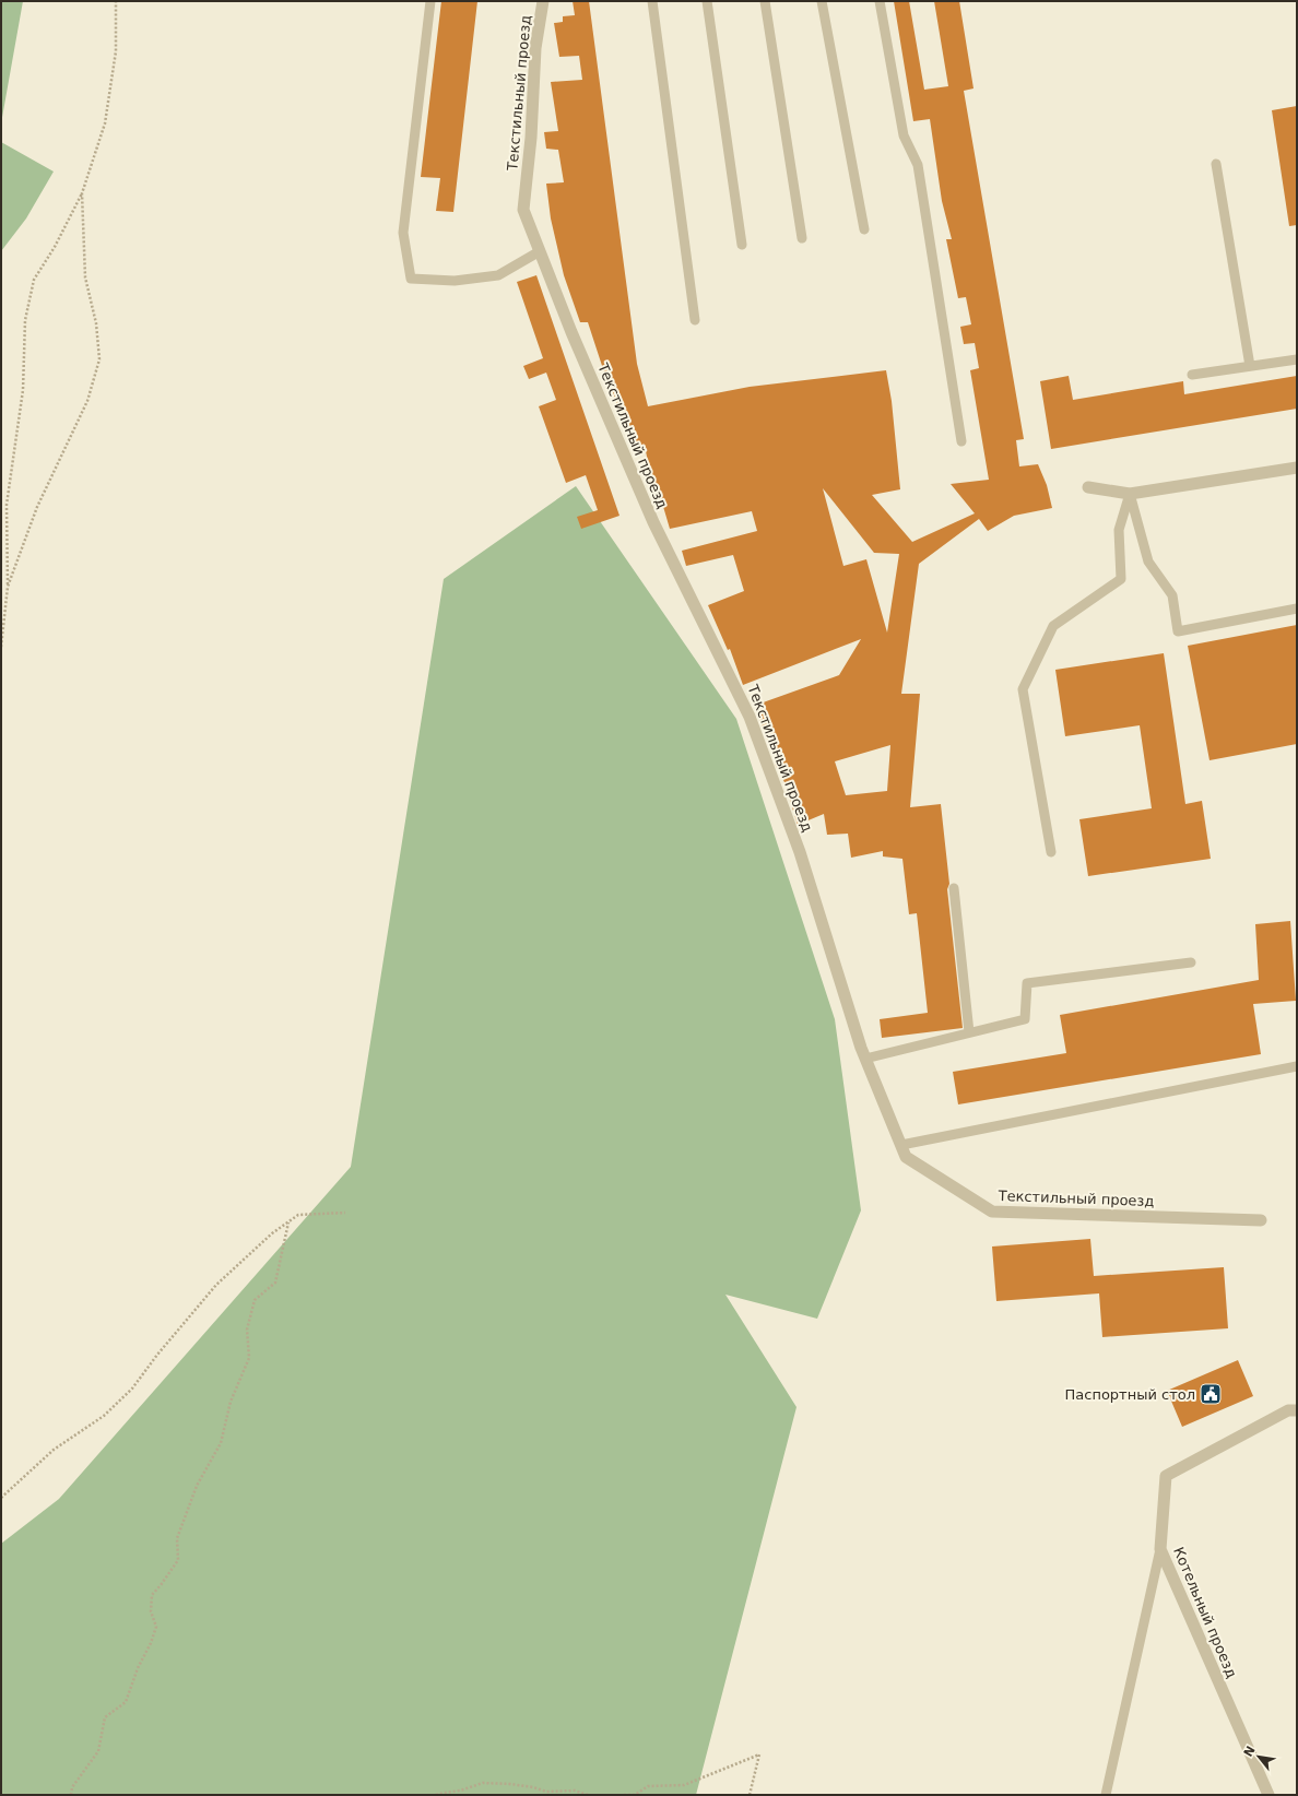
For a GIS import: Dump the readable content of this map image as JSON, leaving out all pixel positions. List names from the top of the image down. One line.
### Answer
{"streets":{"street":["Текстильный проезд","Котельный проезд"]},"places":{"public building":["Паспортный стол"]},"north":"top left"}
